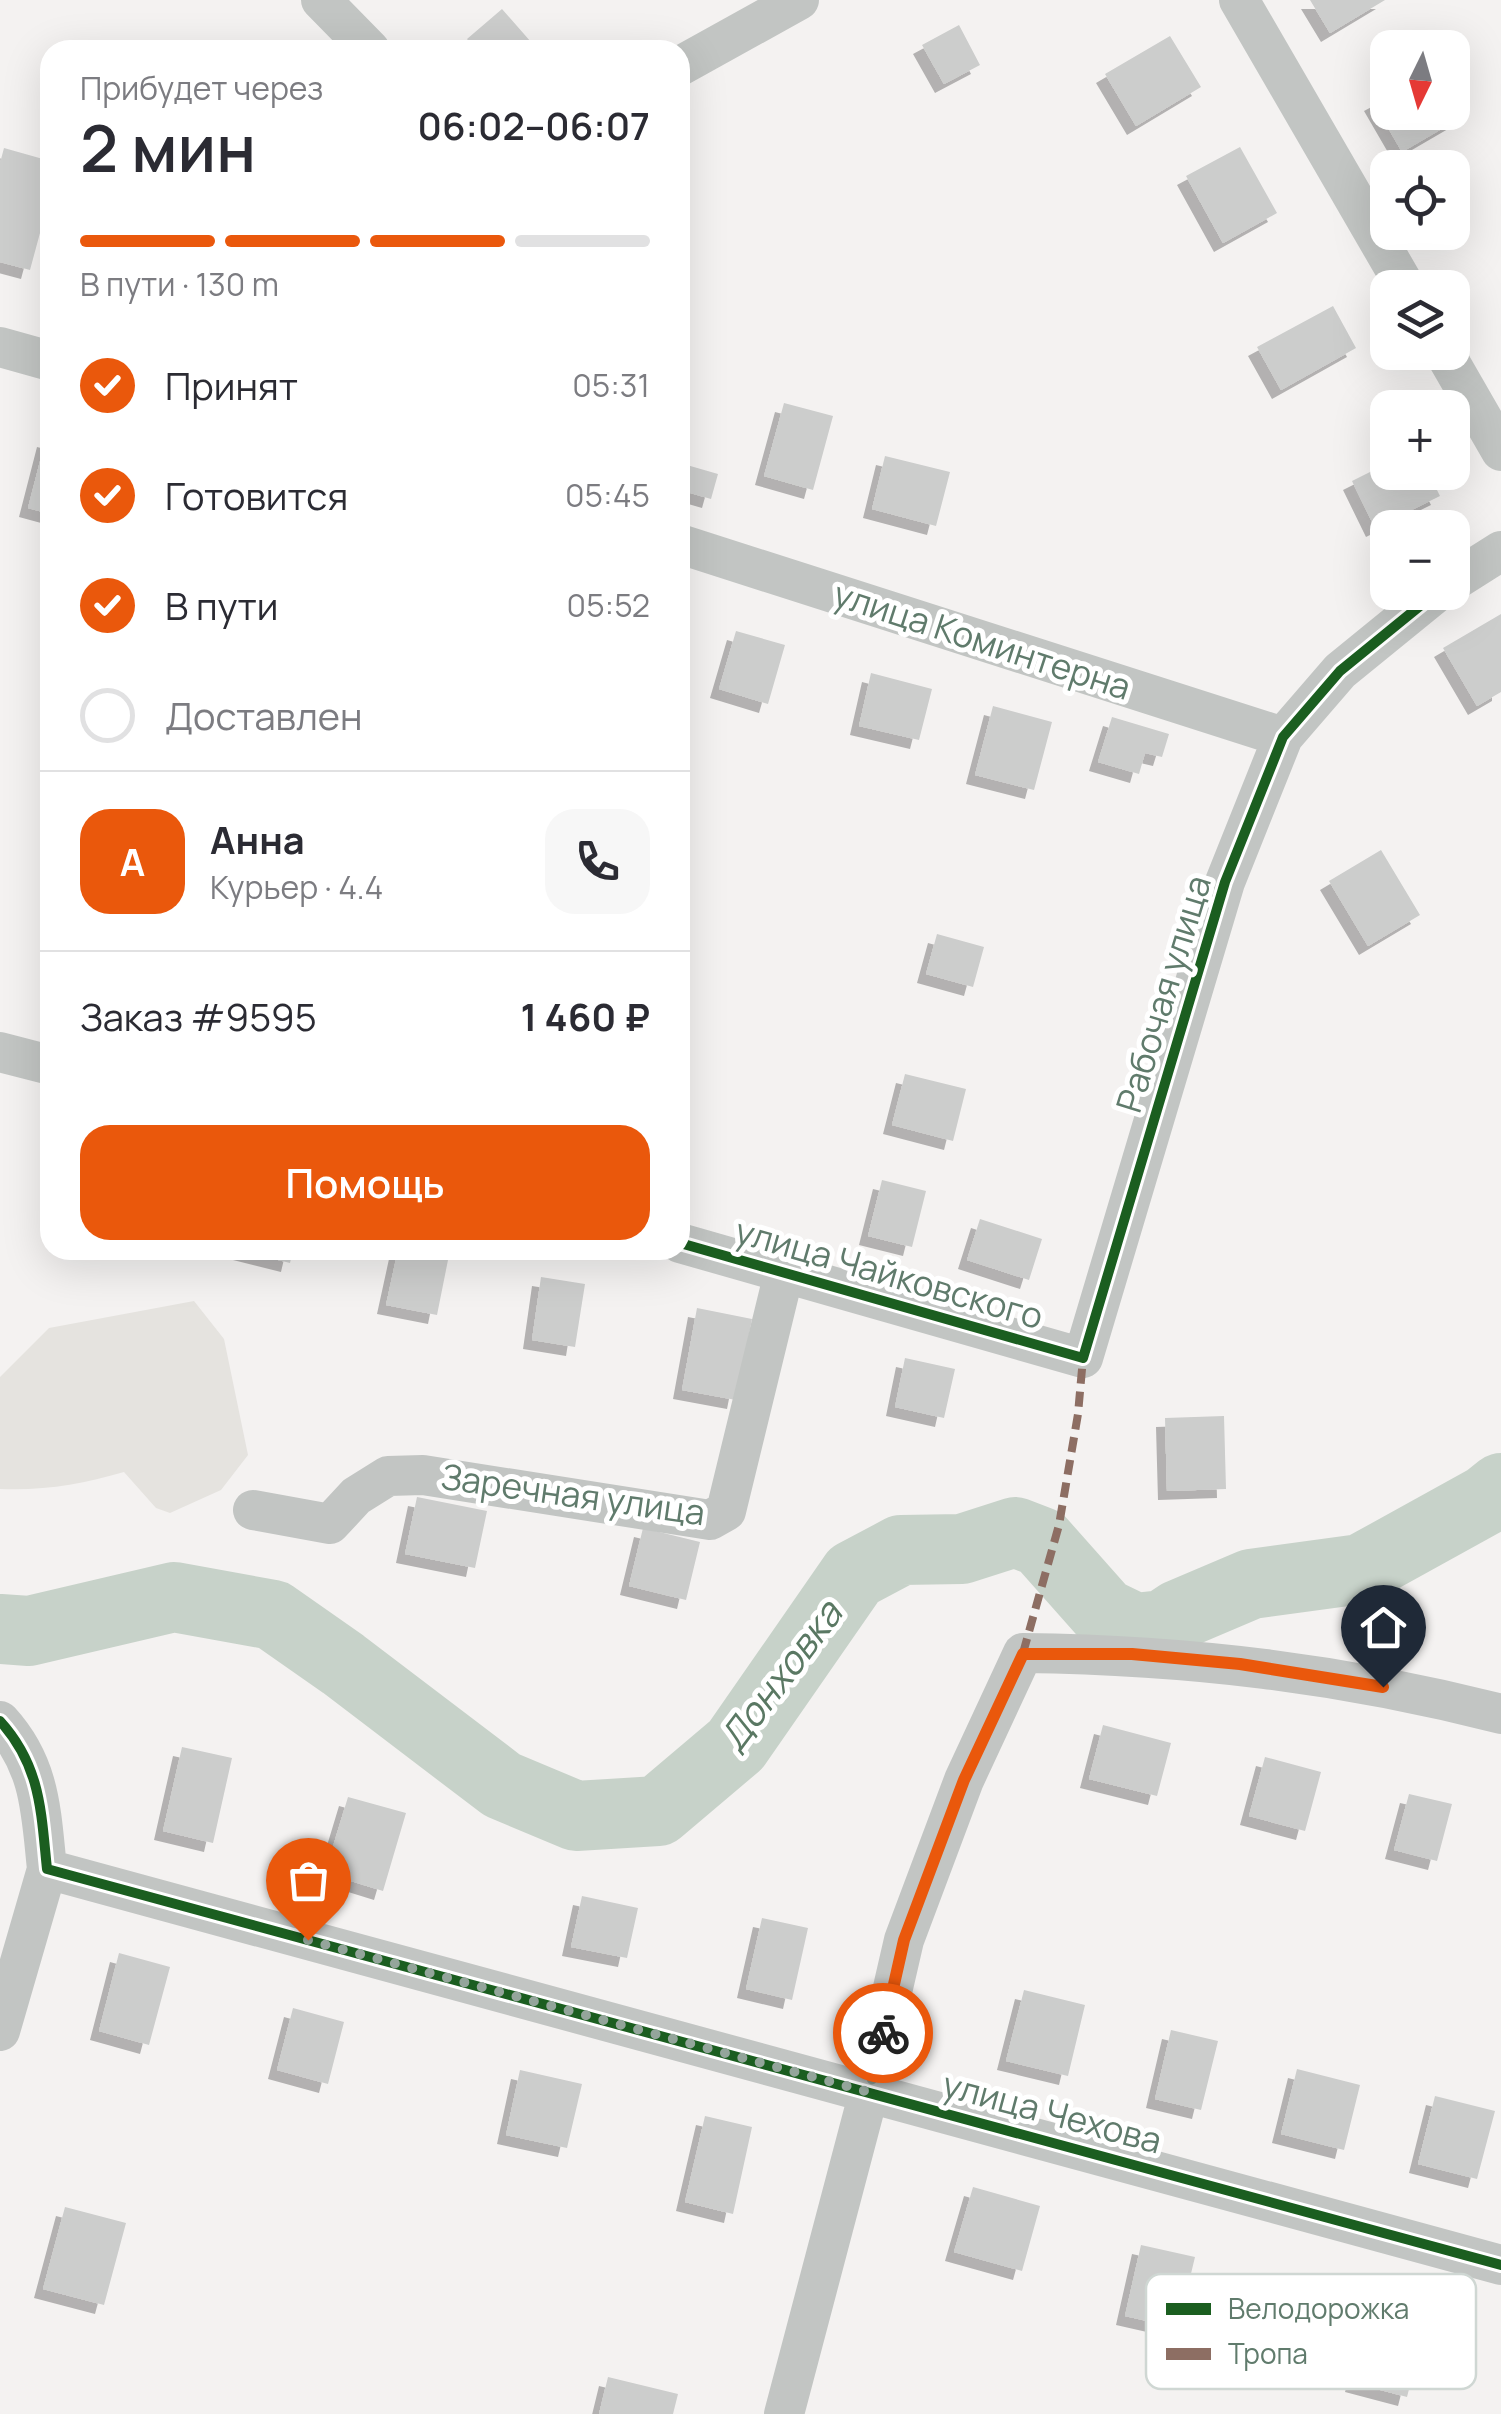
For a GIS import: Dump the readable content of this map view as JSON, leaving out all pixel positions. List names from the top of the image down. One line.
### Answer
{"streets":{"street":["улица Коминтерна","Рабочая улица","улица Чайковского","Заречная улица","улица Чехова"]},"crossings":[["улица Коминтерна","Рабочая улица"],["Рабочая улица","улица Чайковского"],["улица Чайковского","Заречная улица"]],"water":["Донховка"],"legend":["Велодорожка","Тропа"],"north":"bottom","page":{"map_buttons":["+","−"],"heading":["2 мин","Прибудет через","06:02–06:07"],"panel":["Анна","Курьер · 4.4","Заказ #9595","1 460 ₽"],"bar":"В пути · 130 m","list":[["Принят","05:31"],["Готовится","05:45"],["В пути","05:52"],"Доставлен"],"round":"А","buttons":"Помощь"}}
